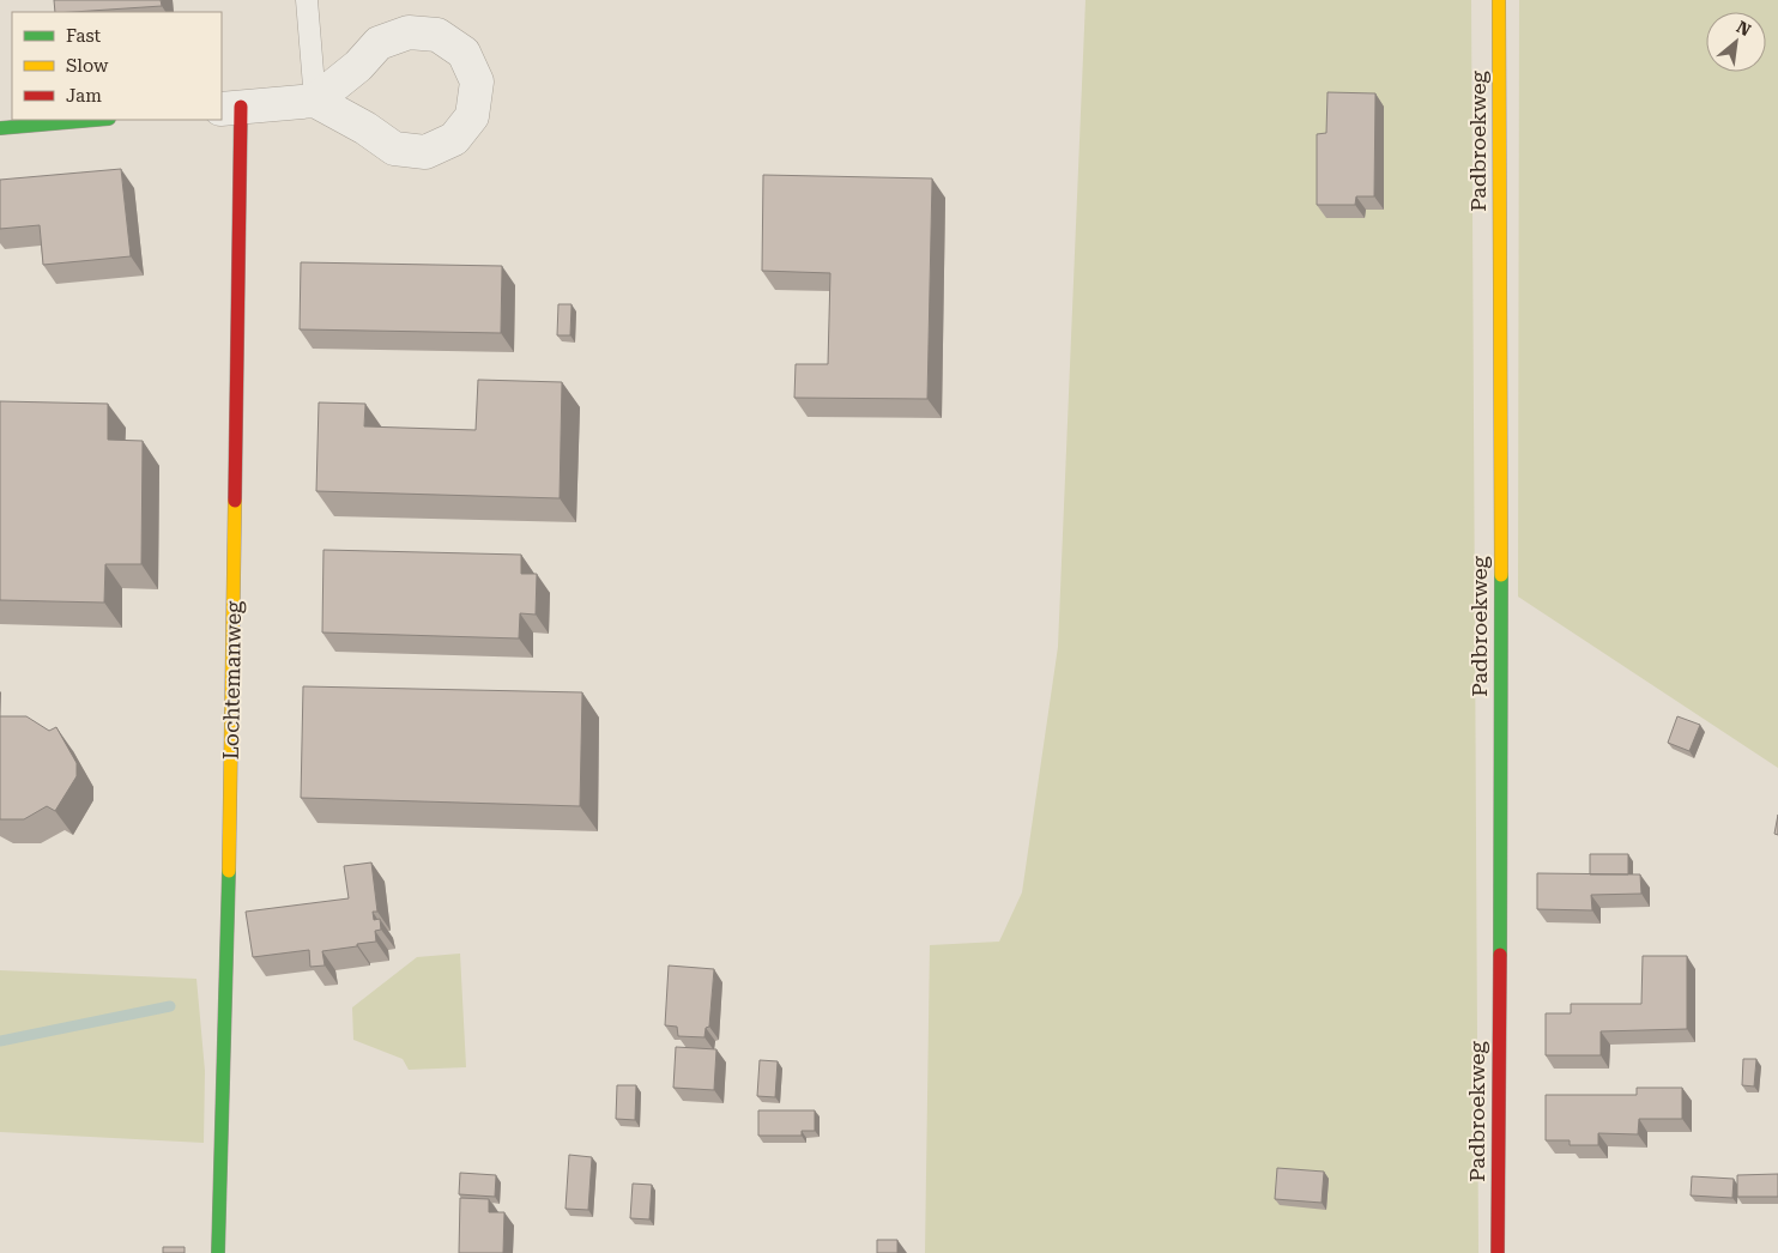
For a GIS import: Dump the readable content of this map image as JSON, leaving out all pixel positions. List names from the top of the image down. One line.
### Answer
{"streets":{"street":["Padbroekweg","Lochtemanweg"]},"legend":["Fast","Slow","Jam"],"north":"top right"}
